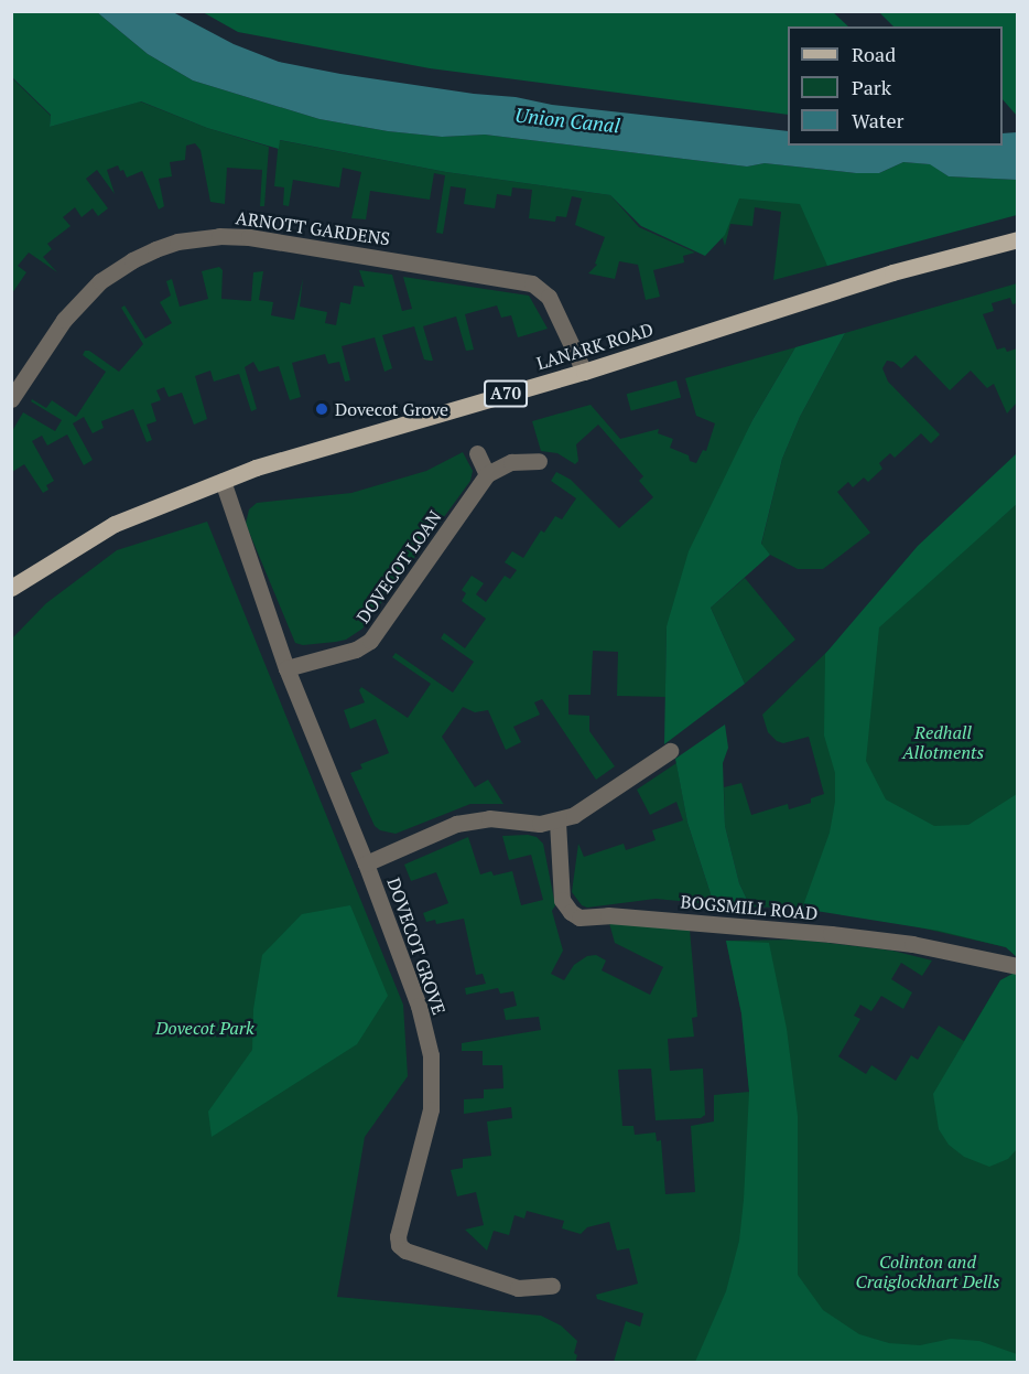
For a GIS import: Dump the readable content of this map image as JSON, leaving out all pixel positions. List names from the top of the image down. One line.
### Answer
{"streets":{"main road":["LANARK ROAD","A70"],"street":["ARNOTT GARDENS","DOVECOT LOAN","BOGSMILL ROAD","DOVECOT GROVE"]},"crossings":[["ARNOTT GARDENS","LANARK ROAD"],["LANARK ROAD","DOVECOT GROVE"],["DOVECOT LOAN","DOVECOT GROVE"]],"water":["Union Canal"],"parks":["Redhall Allotments","Dovecot Park","Colinton and Craiglockhart Dells"],"places":["Dovecot Grove"],"legend":["Road","Park","Water"]}
